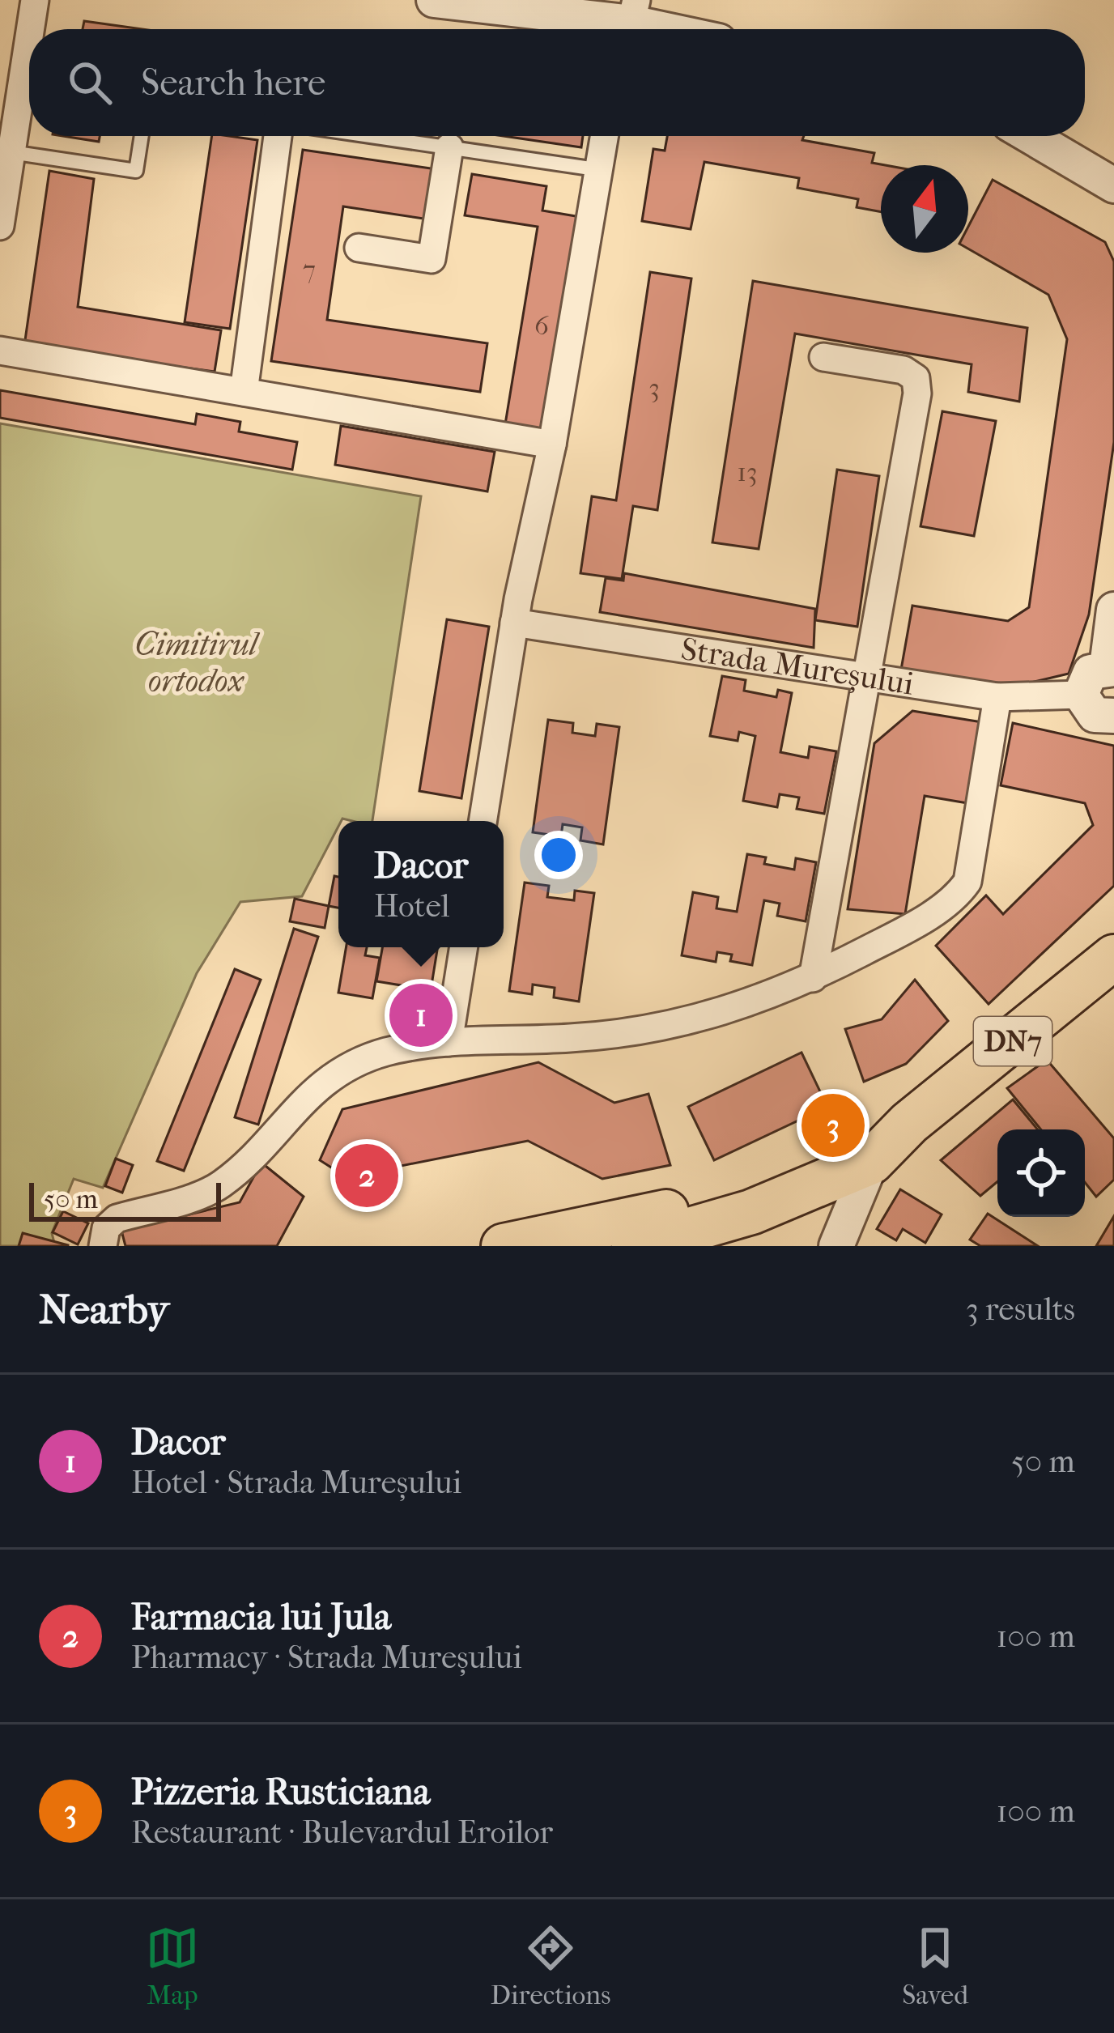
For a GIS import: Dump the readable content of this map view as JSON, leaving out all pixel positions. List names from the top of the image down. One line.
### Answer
{"streets":{"main road":["DN7"],"street":["Strada Mureșului"]},"parks":["Cimitirul ortodox"],"house_numbers":["7","6","3","13"],"scale_bar":"50 m","north":"top","page":{"search":"Search here","popup":["Dacor","Hotel"],"pins":["1","3","2"],"scale":"50 m","heading":["Nearby","3 results"],"list":[{"mark":"1","name":"Dacor","note":"Hotel · Strada Mureșului","value":"50 m"},{"mark":"2","name":"Farmacia lui Jula","note":"Pharmacy · Strada Mureșului","value":"100 m"},{"mark":"3","name":"Pizzeria Rusticiana","note":"Restaurant · Bulevardul Eroilor","value":"100 m"}],"nav":["Map","Directions","Saved"]}}
